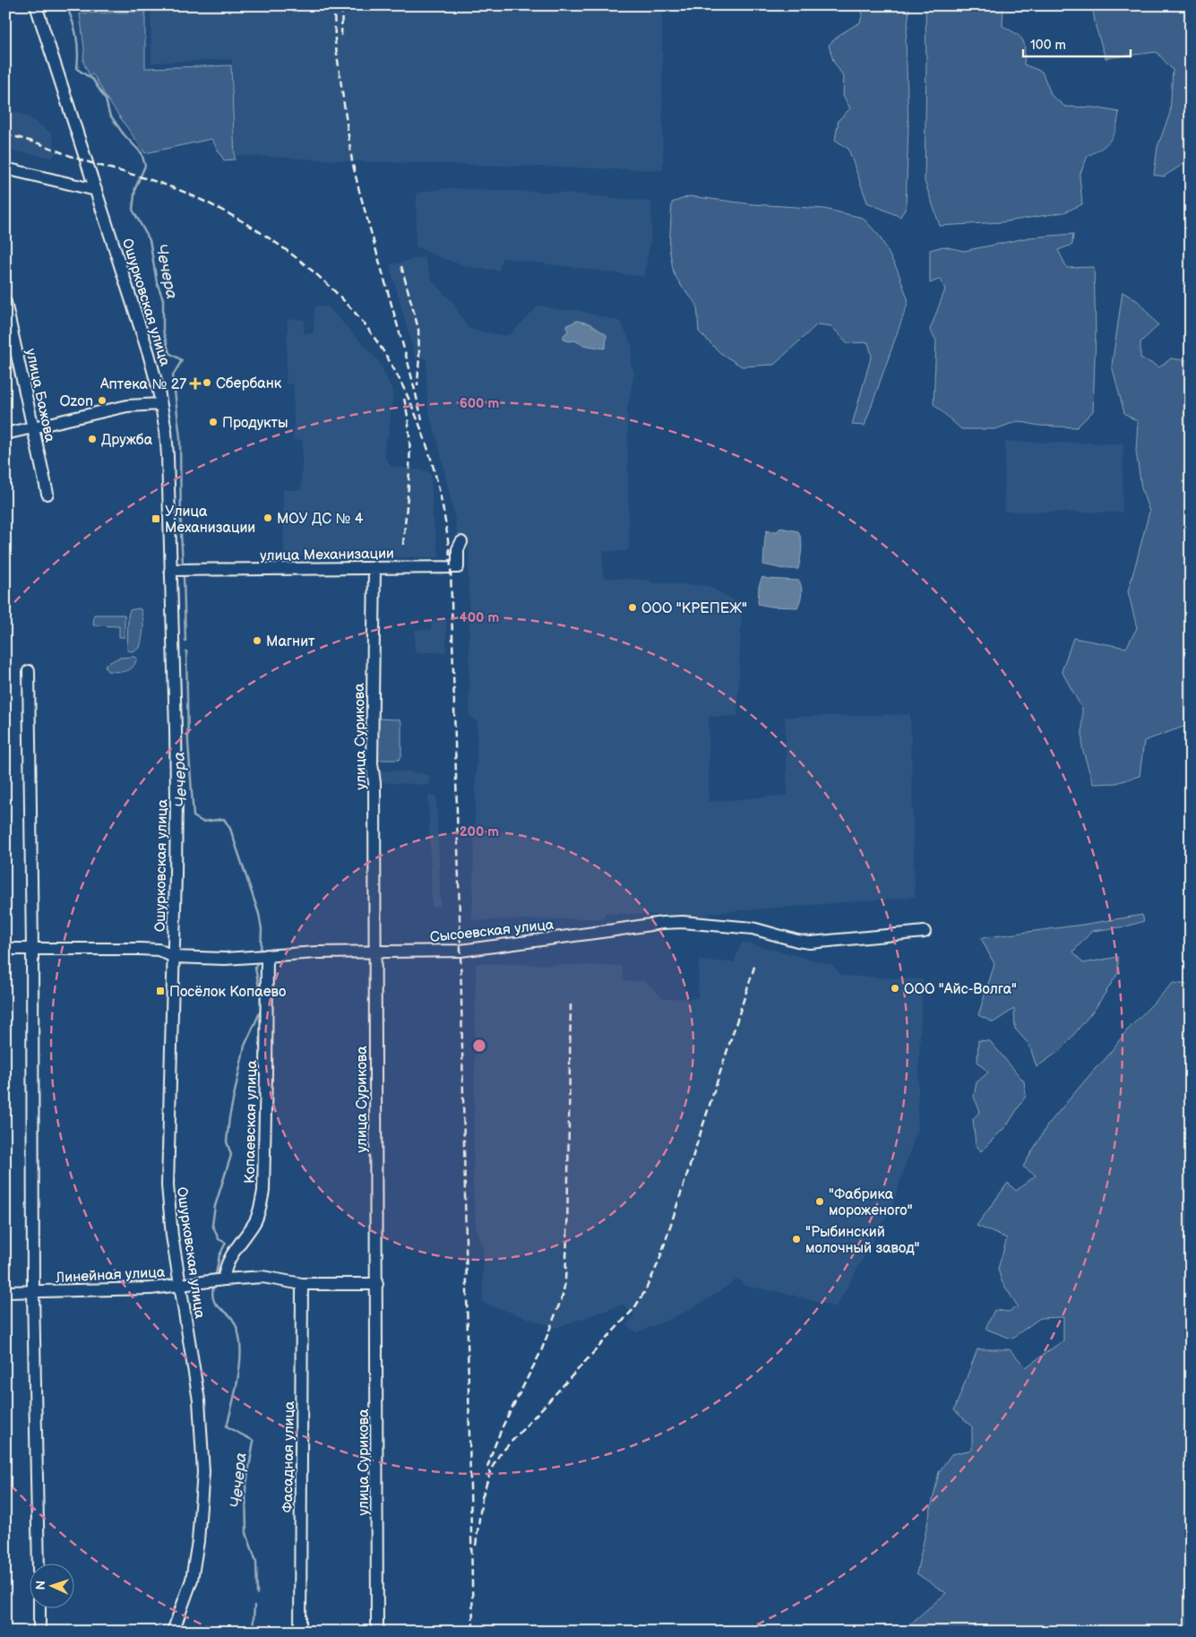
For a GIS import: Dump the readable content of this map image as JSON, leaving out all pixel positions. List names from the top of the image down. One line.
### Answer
{"streets":{"street":["Ошурковская улица","улица Бажова","улица Механизации","улица Сурикова","Сысоевская улица","Копаевская улица","Линейная улица","Фасадная улица"]},"crossings":[["Ошурковская улица","улица Механизации"],["Ошурковская улица","Сысоевская улица"],["Ошурковская улица","Линейная улица"],["улица Механизации","улица Сурикова"],["улица Сурикова","Сысоевская улица"],["улица Сурикова","Линейная улица"],["Сысоевская улица","Копаевская улица"],["Копаевская улица","Линейная улица"],["Линейная улица","Фасадная улица"]],"water":["Чечера"],"places":{"other":["Сбербанк","Ozon","Продукты","Дружба","МОУ ДС № 4","ООО \"КРЕПЕЖ\"","Магнит","ООО \"Айс-Волга\"","\"Фабрика мороженого\"","\"Рыбинский молочный завод\""],"health":["Аптека № 27"],"transit":["Улица Механизации","Посёлок Копаево"]},"scale_bar":"100 m","north":"left","rings":["600 m","400 m","200 m"]}
